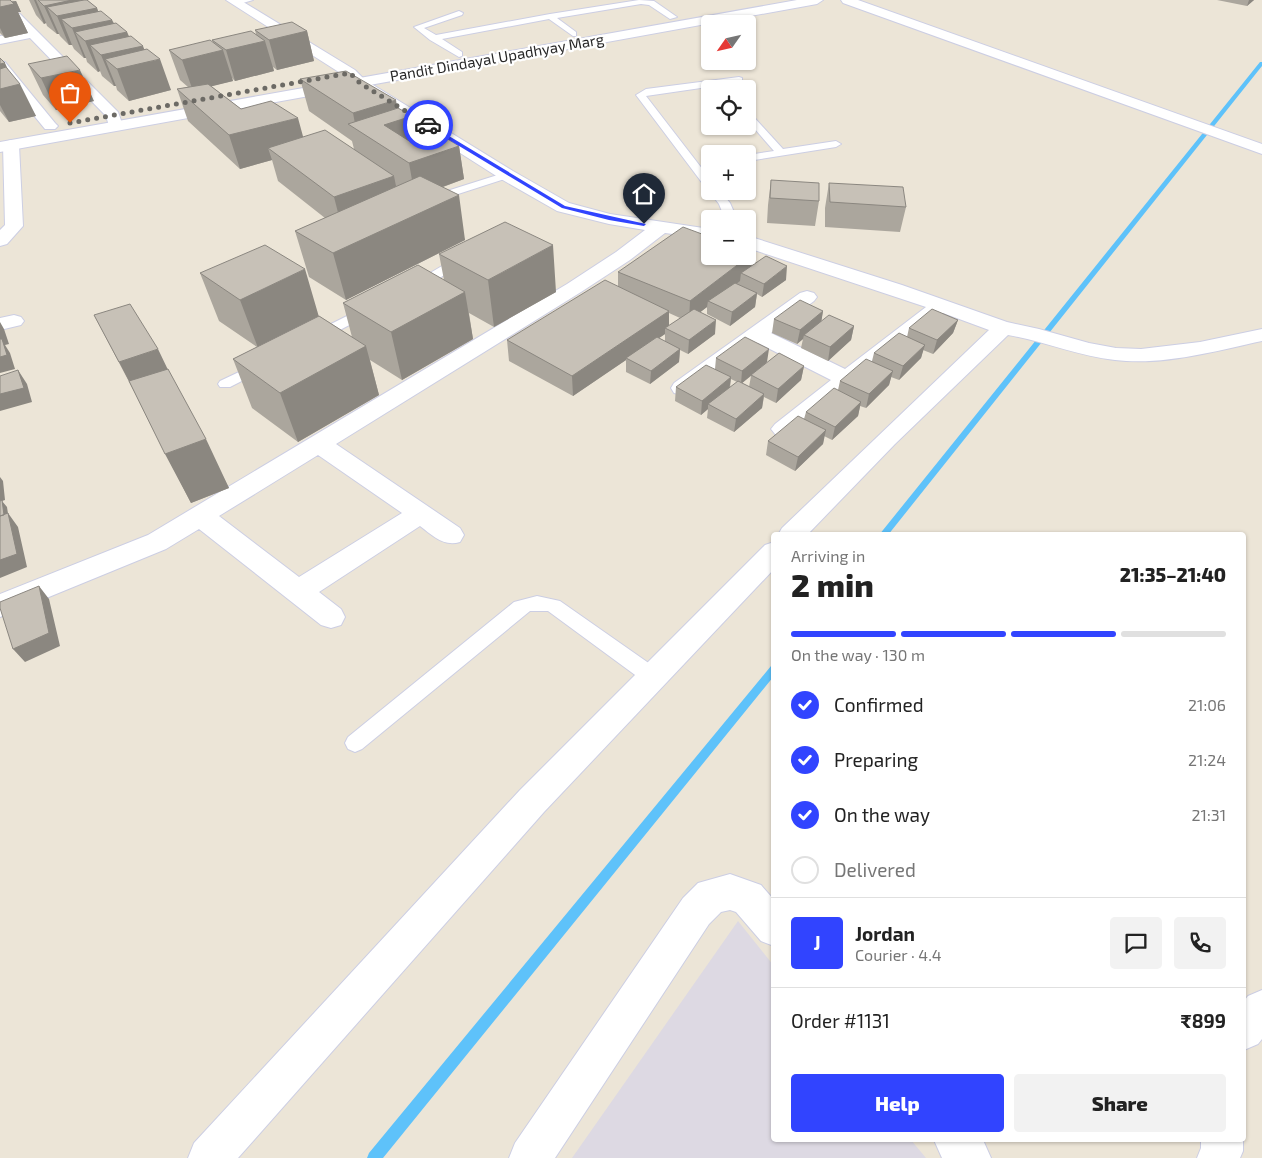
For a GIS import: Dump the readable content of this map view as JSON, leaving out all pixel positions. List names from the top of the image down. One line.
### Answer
{"streets":{"street":["Pandit Dindayal Upadhyay Marg"]},"north":"bottom left","page":{"map_buttons":["+","−"],"heading":["2 min","Arriving in","21:35–21:40"],"panel":["Jordan","Courier · 4.4","Order #1131","₹899"],"bar":"On the way · 130 m","list":[["Confirmed","21:06"],["Preparing","21:24"],["On the way","21:31"],"Delivered"],"round":"J","buttons":["Help","Share"]}}
